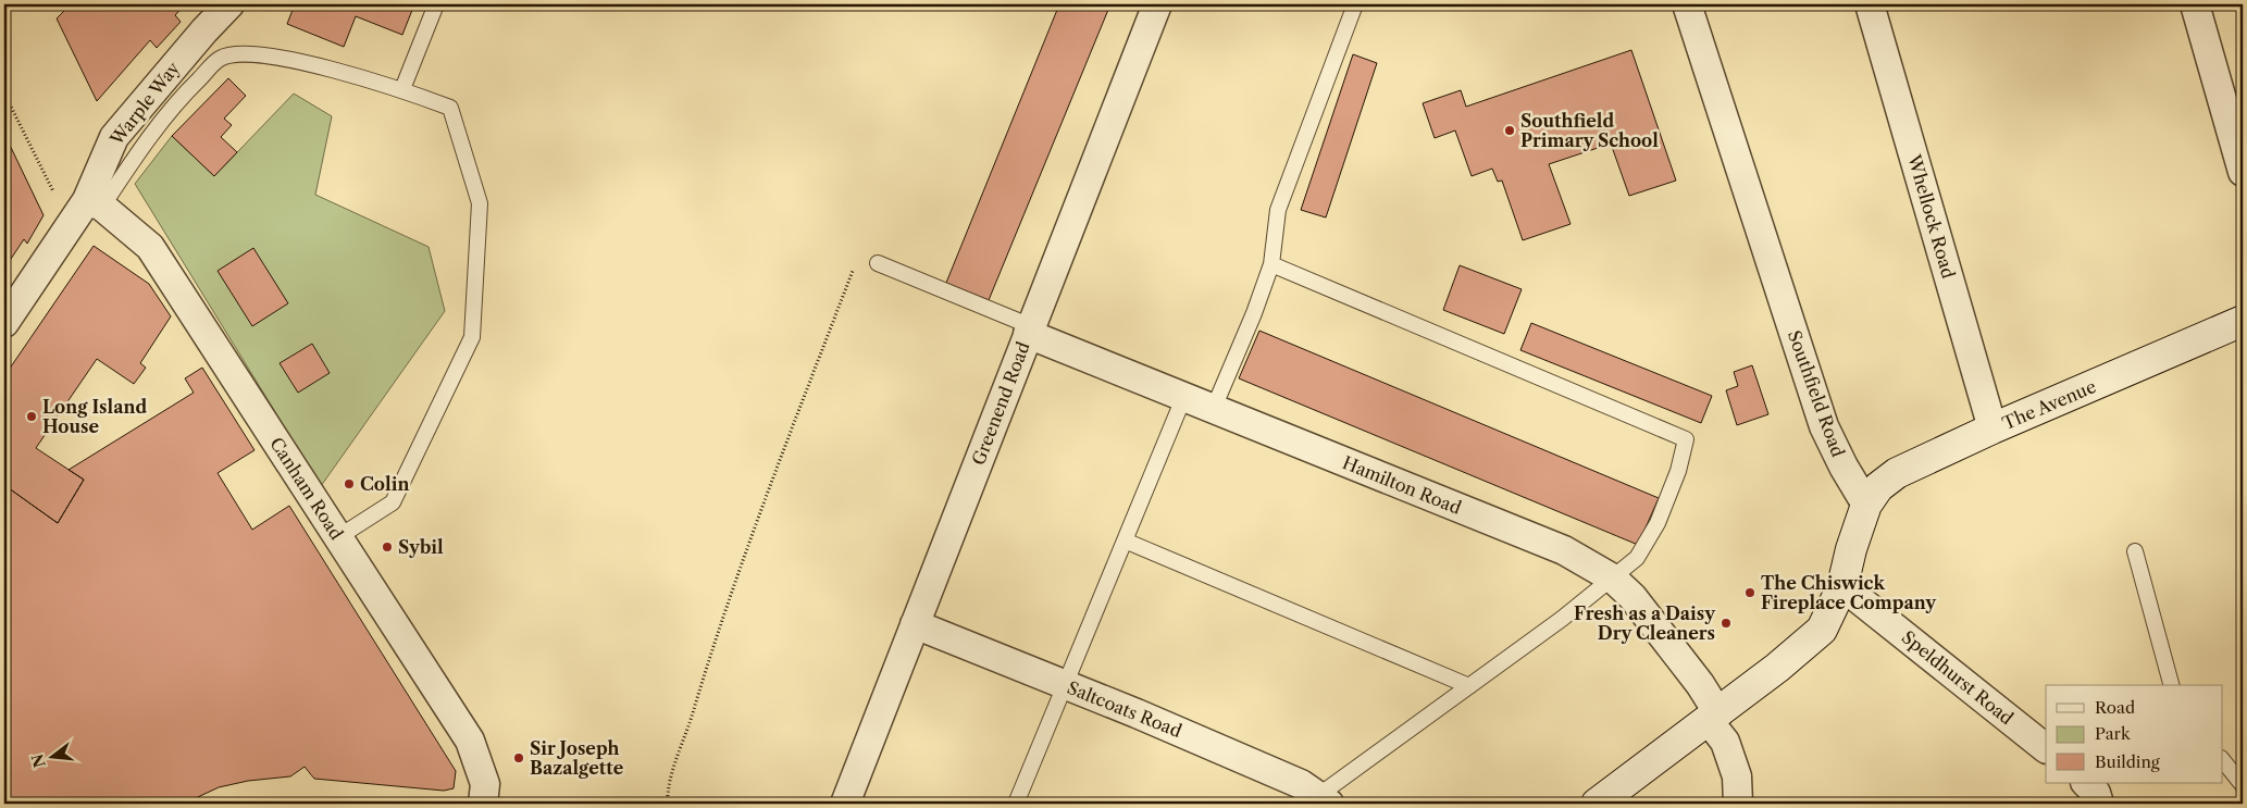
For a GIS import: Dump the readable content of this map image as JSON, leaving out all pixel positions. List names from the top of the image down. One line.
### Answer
{"streets":{"main road":["The Avenue"],"street":["Warple Way","Whellock Road","Southfield Road","Greenend Road","Hamilton Road","Canham Road","Speldhurst Road","Saltcoats Road"]},"crossings":[["Warple Way","Canham Road"],["Whellock Road","The Avenue"],["Southfield Road","The Avenue"],["Greenend Road","Hamilton Road"],["Greenend Road","Saltcoats Road"]],"places":["Southfield Primary School","Long Island House","Colin","Sybil","The Chiswick Fireplace Company","Fresh as a Daisy Dry Cleaners","Sir Joseph Bazalgette"],"legend":["Road","Park","Building"],"north":"left"}
